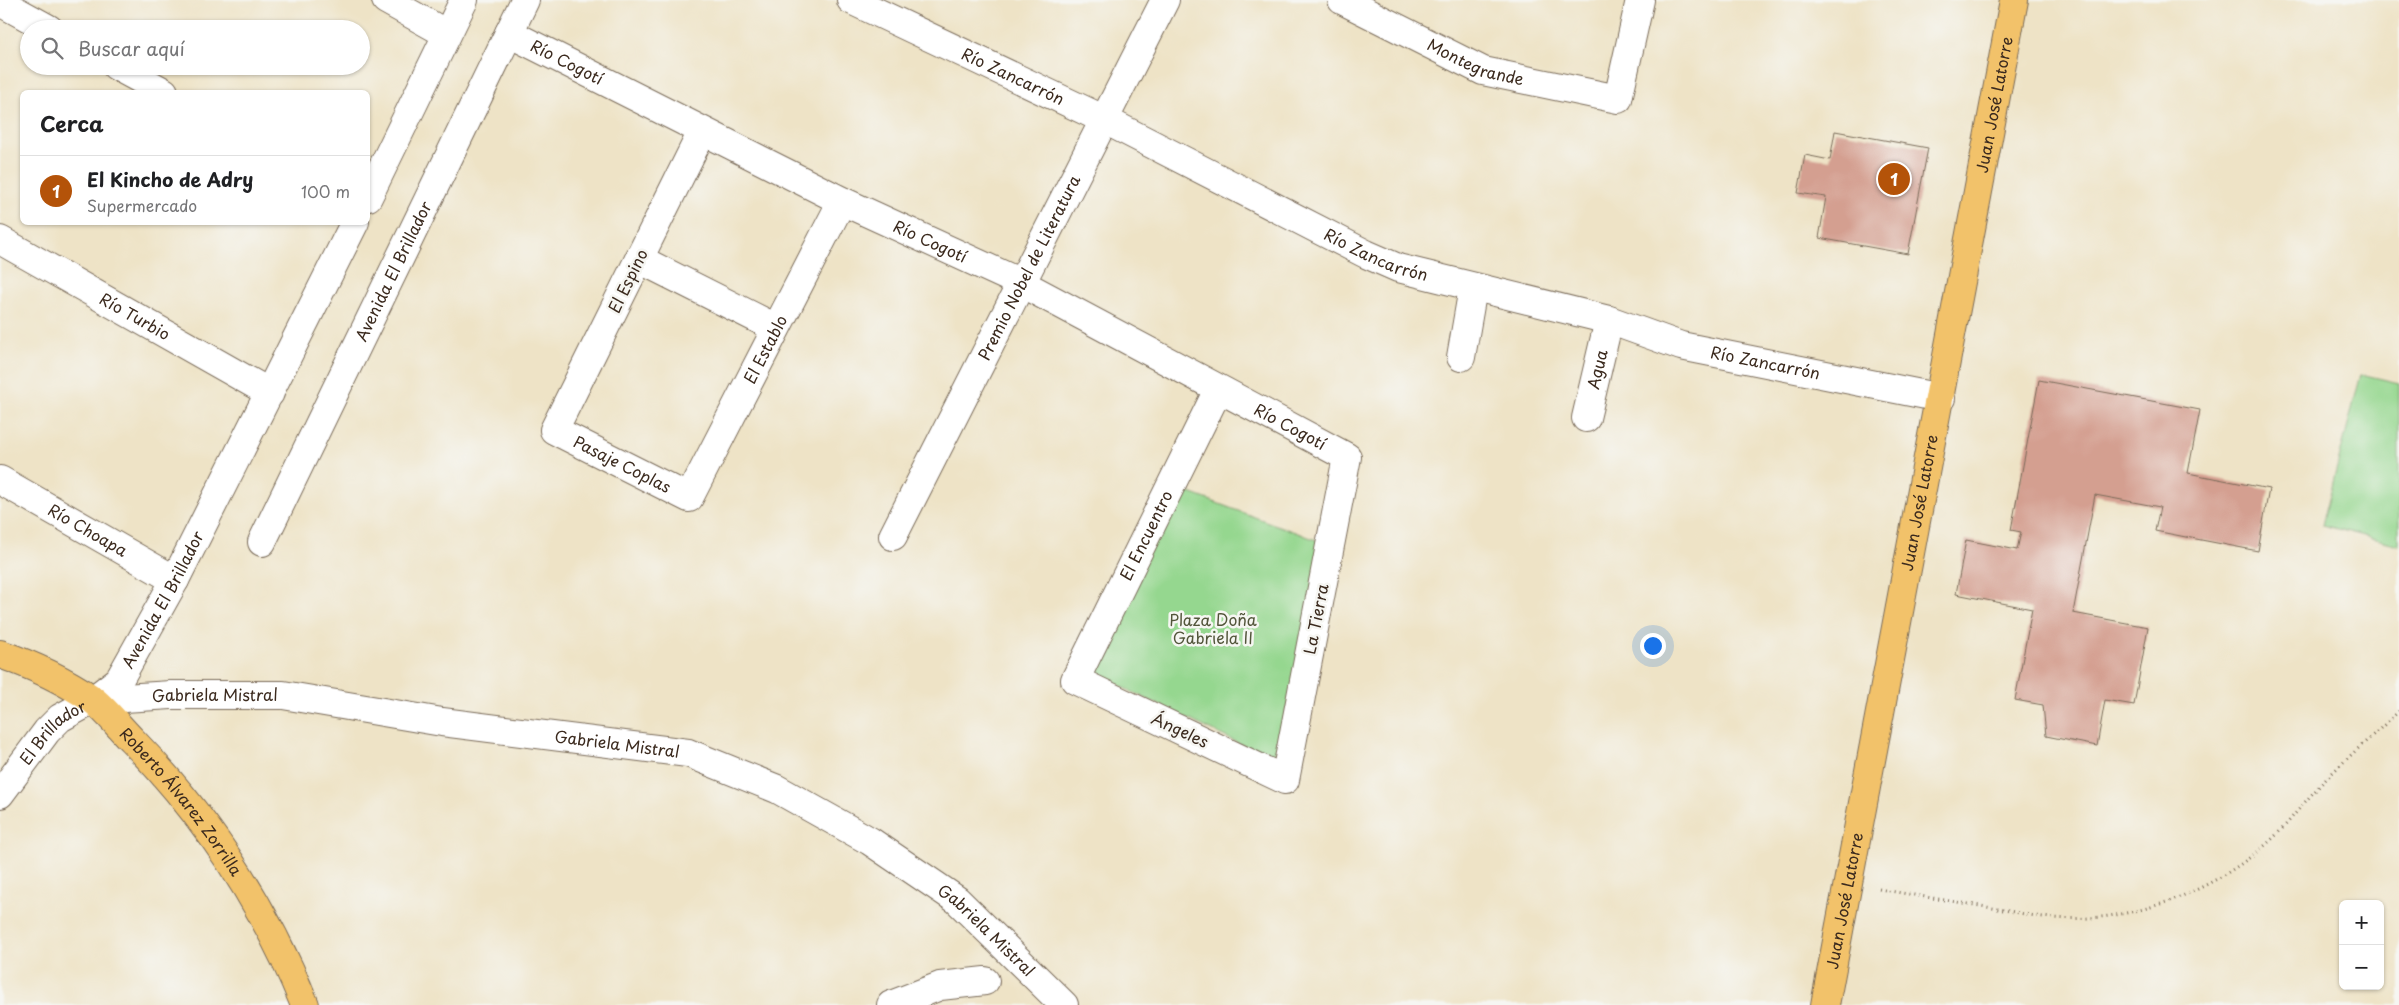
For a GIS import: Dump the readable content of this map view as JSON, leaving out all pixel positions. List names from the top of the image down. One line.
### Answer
{"streets":{"main road":["Juan José Latorre","Roberto Álvarez Zorrilla"],"street":["Montegrande","Río Cogotí","Río Zancarrón","Premio Nobel de Literatura","Avenida El Brillador","El Espino","Río Turbio","El Establo","Agua","Pasaje Coplas","Río Choapa","El Encuentro","La Tierra","Gabriela Mistral","Ángeles","El Brillador"]},"crossings":[["Río Cogotí","Premio Nobel de Literatura"],["Río Cogotí","Avenida El Brillador"],["Río Cogotí","El Espino"],["Río Cogotí","El Establo"],["Río Cogotí","El Encuentro"],["Río Cogotí","La Tierra"],["Río Zancarrón","Juan José Latorre"],["Río Zancarrón","Premio Nobel de Literatura"],["Río Zancarrón","Agua"],["Avenida El Brillador","Río Turbio"],["Avenida El Brillador","Río Choapa"],["Avenida El Brillador","Gabriela Mistral"],["Avenida El Brillador","El Brillador"],["Avenida El Brillador","Roberto Álvarez Zorrilla"],["El Espino","Pasaje Coplas"],["El Establo","Pasaje Coplas"],["El Encuentro","Ángeles"],["La Tierra","Ángeles"],["Gabriela Mistral","El Brillador"],["Gabriela Mistral","Roberto Álvarez Zorrilla"],["El Brillador","Roberto Álvarez Zorrilla"]],"parks":["Plaza Doña Gabriela II"],"page":{"search":"Buscar aquí","heading":"Cerca","list":[{"mark":"1","name":"El Kincho de Adry","note":"Supermercado","value":"100 m"}],"pins":"1","map_buttons":["+","−"]}}
